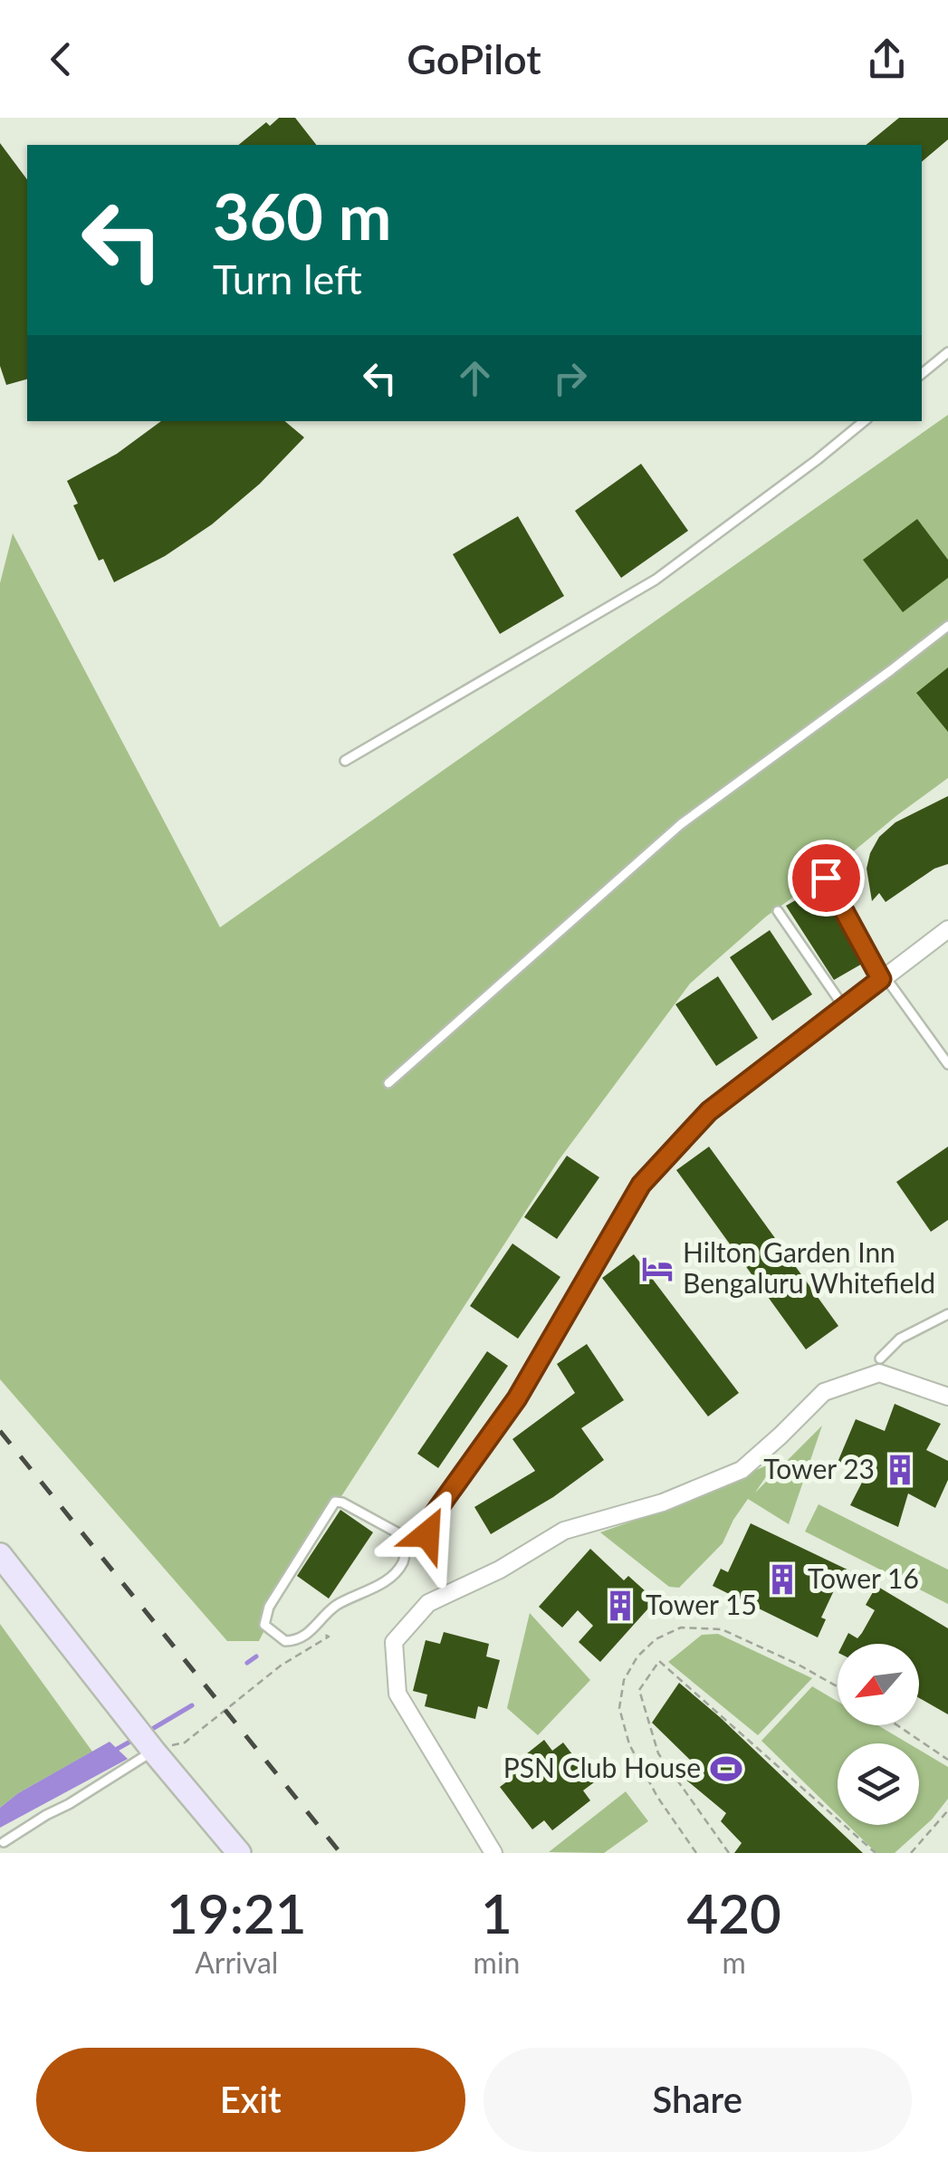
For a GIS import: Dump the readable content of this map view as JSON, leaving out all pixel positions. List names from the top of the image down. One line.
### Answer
{"places":{"hotel":["Hilton Garden Inn Bengaluru Whitefield"],"building":["Tower 23","Tower 16","Tower 15"],"sports":["PSN Club House"]},"north":"bottom left","page":{"header":"GoPilot","turn":["360 m","Turn left"],"eta":["19:21","Arrival","1","min","420","m"],"buttons":["Exit","Share"]}}
